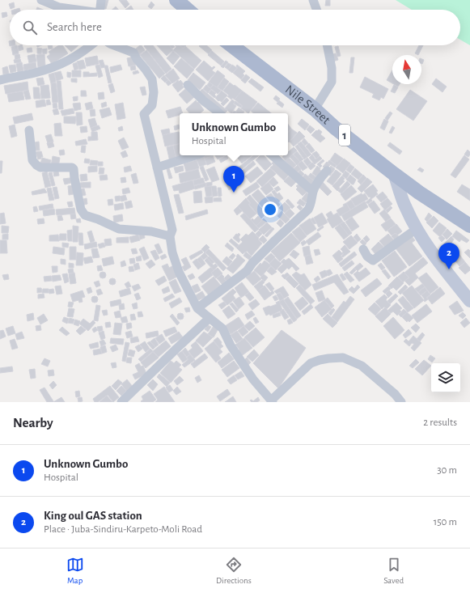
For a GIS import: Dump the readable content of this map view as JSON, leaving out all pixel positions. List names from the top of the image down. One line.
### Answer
{"streets":{"main road":["Nile Street","1"]},"north":"top","page":{"search":"Search here","popup":["Unknown Gumbo","Hospital"],"pins":["1","2"],"heading":["Nearby","2 results"],"list":[{"mark":"1","name":"Unknown Gumbo","note":"Hospital","value":"30 m"},{"mark":"2","name":"King oul GAS station","note":"Place · Juba-Sindiru-Karpeto-Moli Road","value":"150 m"}],"nav":["Map","Directions","Saved"]}}
